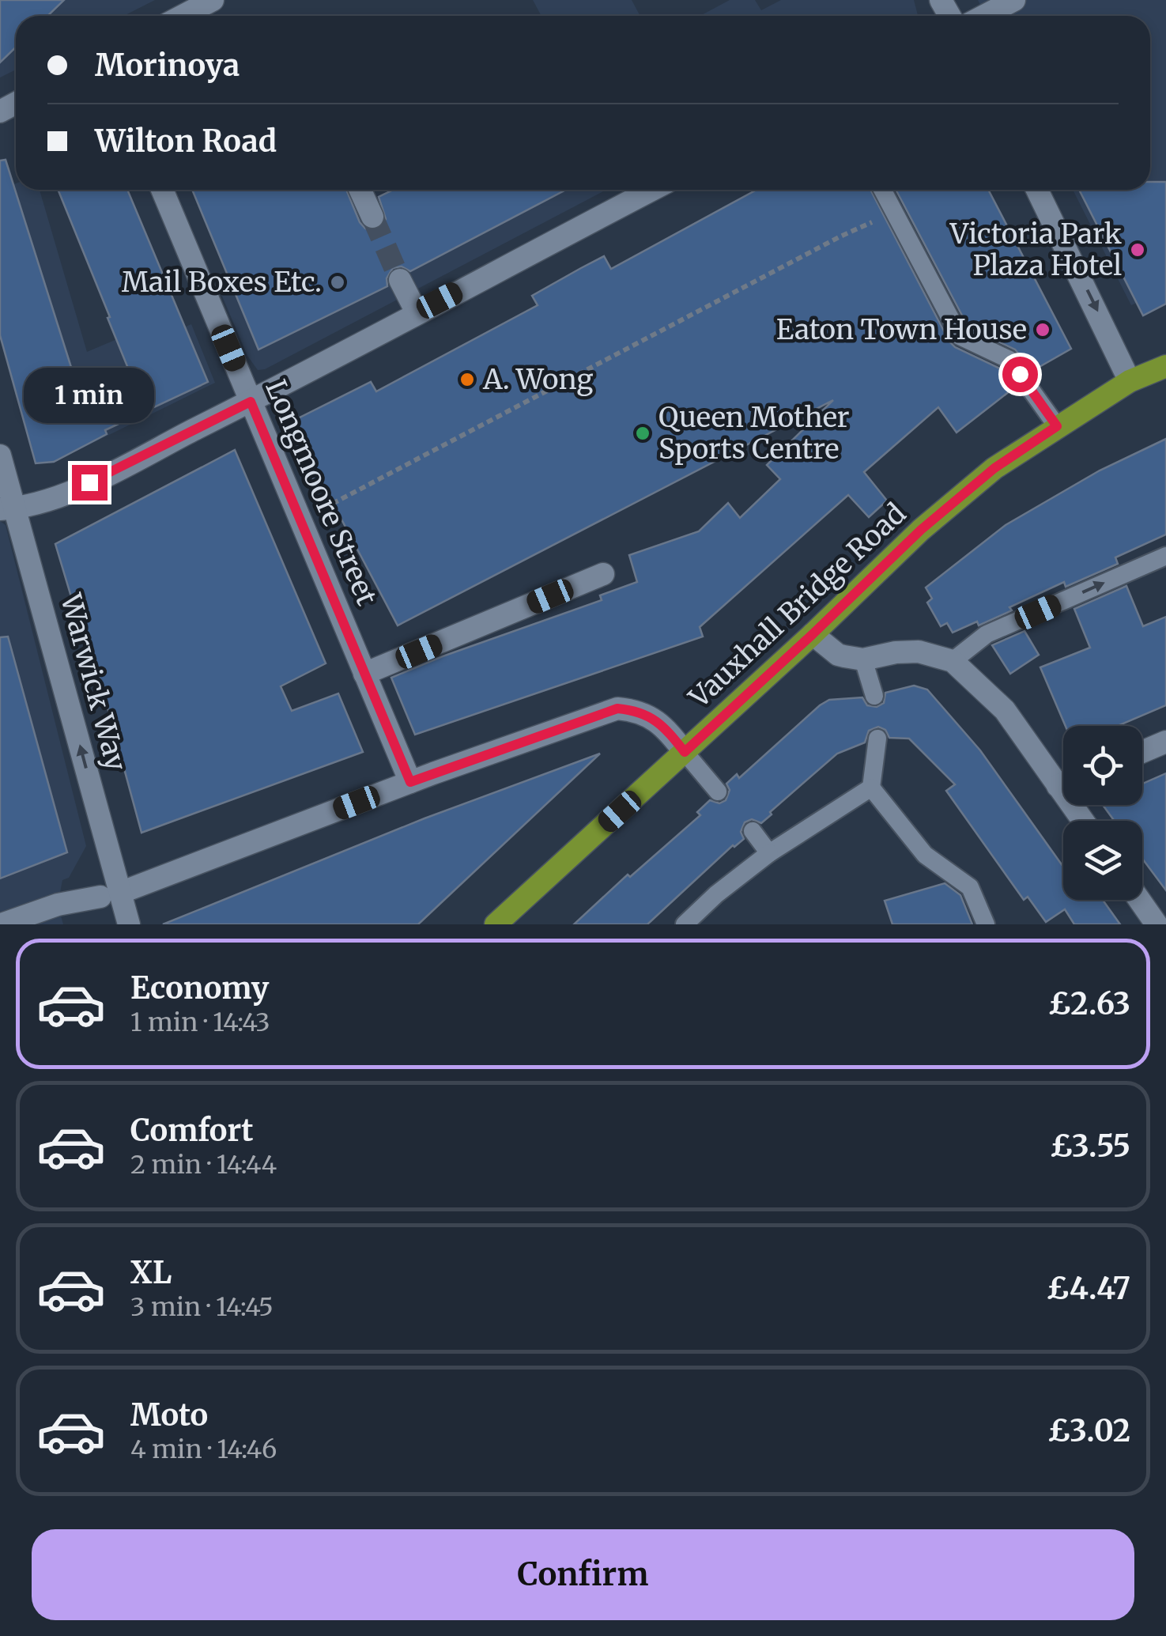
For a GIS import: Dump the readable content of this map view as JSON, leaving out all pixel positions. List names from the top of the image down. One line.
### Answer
{"streets":{"highway":["Vauxhall Bridge Road"],"street":["Longmoore Street","Warwick Way"]},"one_way":["Warwick Way"],"places":["Victoria Park Plaza Hotel","Mail Boxes Etc.","Eaton Town House","A. Wong","Queen Mother Sports Centre"],"page":{"banner":["Morinoya","Wilton Road"],"bubble":"1 min","list":[{"name":"Economy","note":"1 min · 14:43","value":"£2.63"},{"name":"Comfort","note":"2 min · 14:44","value":"£3.55"},{"name":"XL","note":"3 min · 14:45","value":"£4.47"},{"name":"Moto","note":"4 min · 14:46","value":"£3.02"}],"buttons":"Confirm"}}
